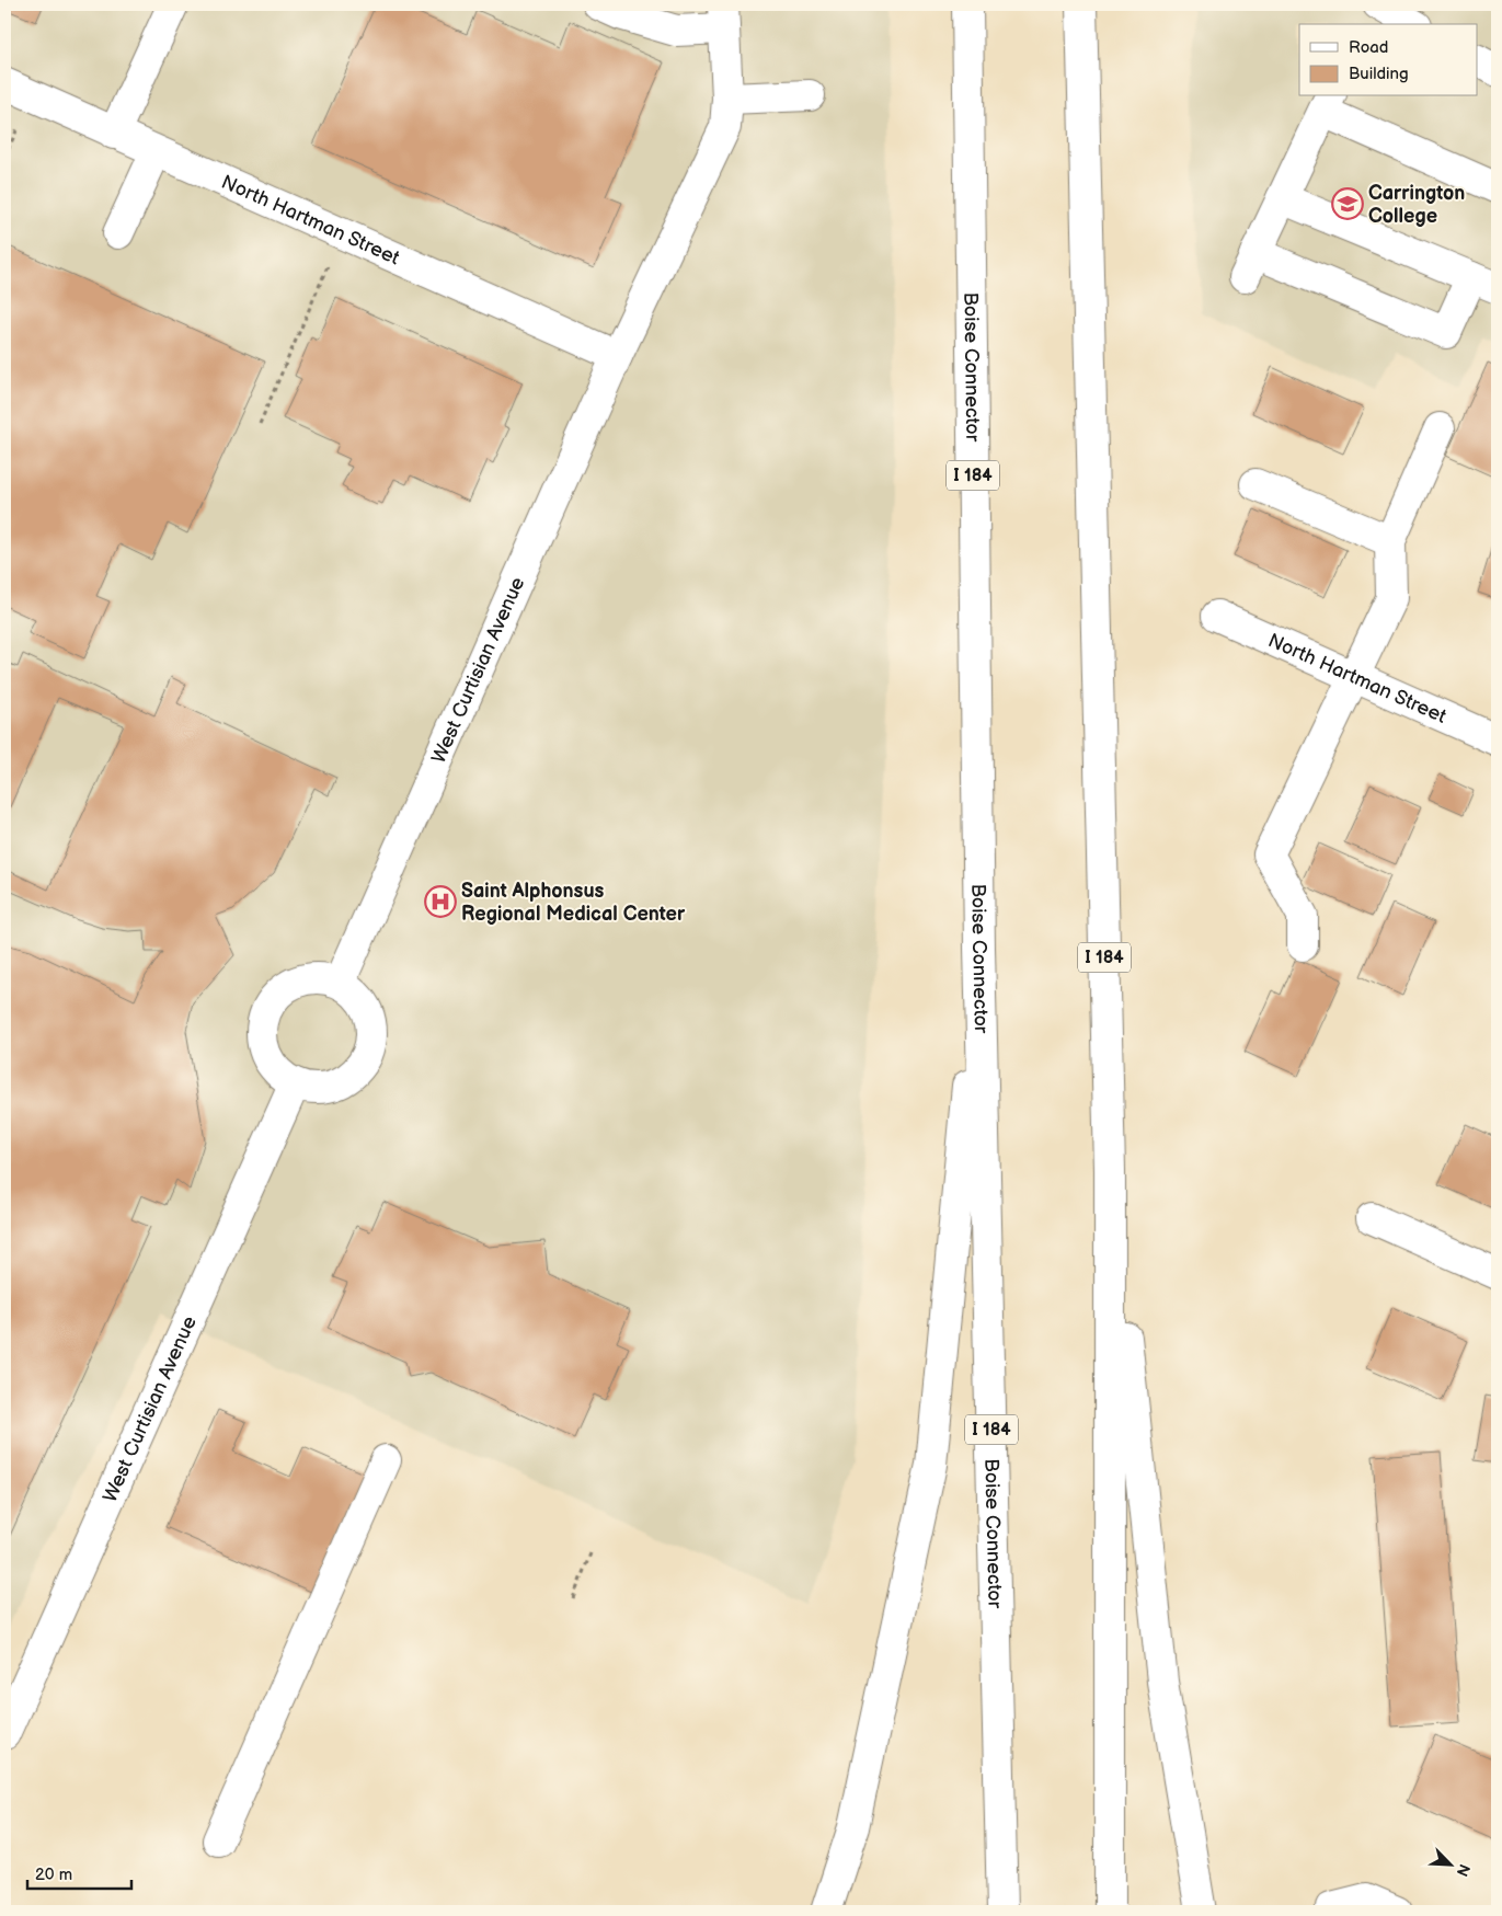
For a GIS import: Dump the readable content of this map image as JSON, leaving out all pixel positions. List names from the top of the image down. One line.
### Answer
{"streets":{"main road":["North Hartman Street","Boise Connector","I 184","West Curtisian Avenue"]},"crossings":[["North Hartman Street","West Curtisian Avenue"]],"places":{"school or university":["Carrington College"],"hospital":["Saint Alphonsus Regional Medical Center"]},"legend":["Road","Building"],"scale_bar":"20 m","north":"bottom right"}
